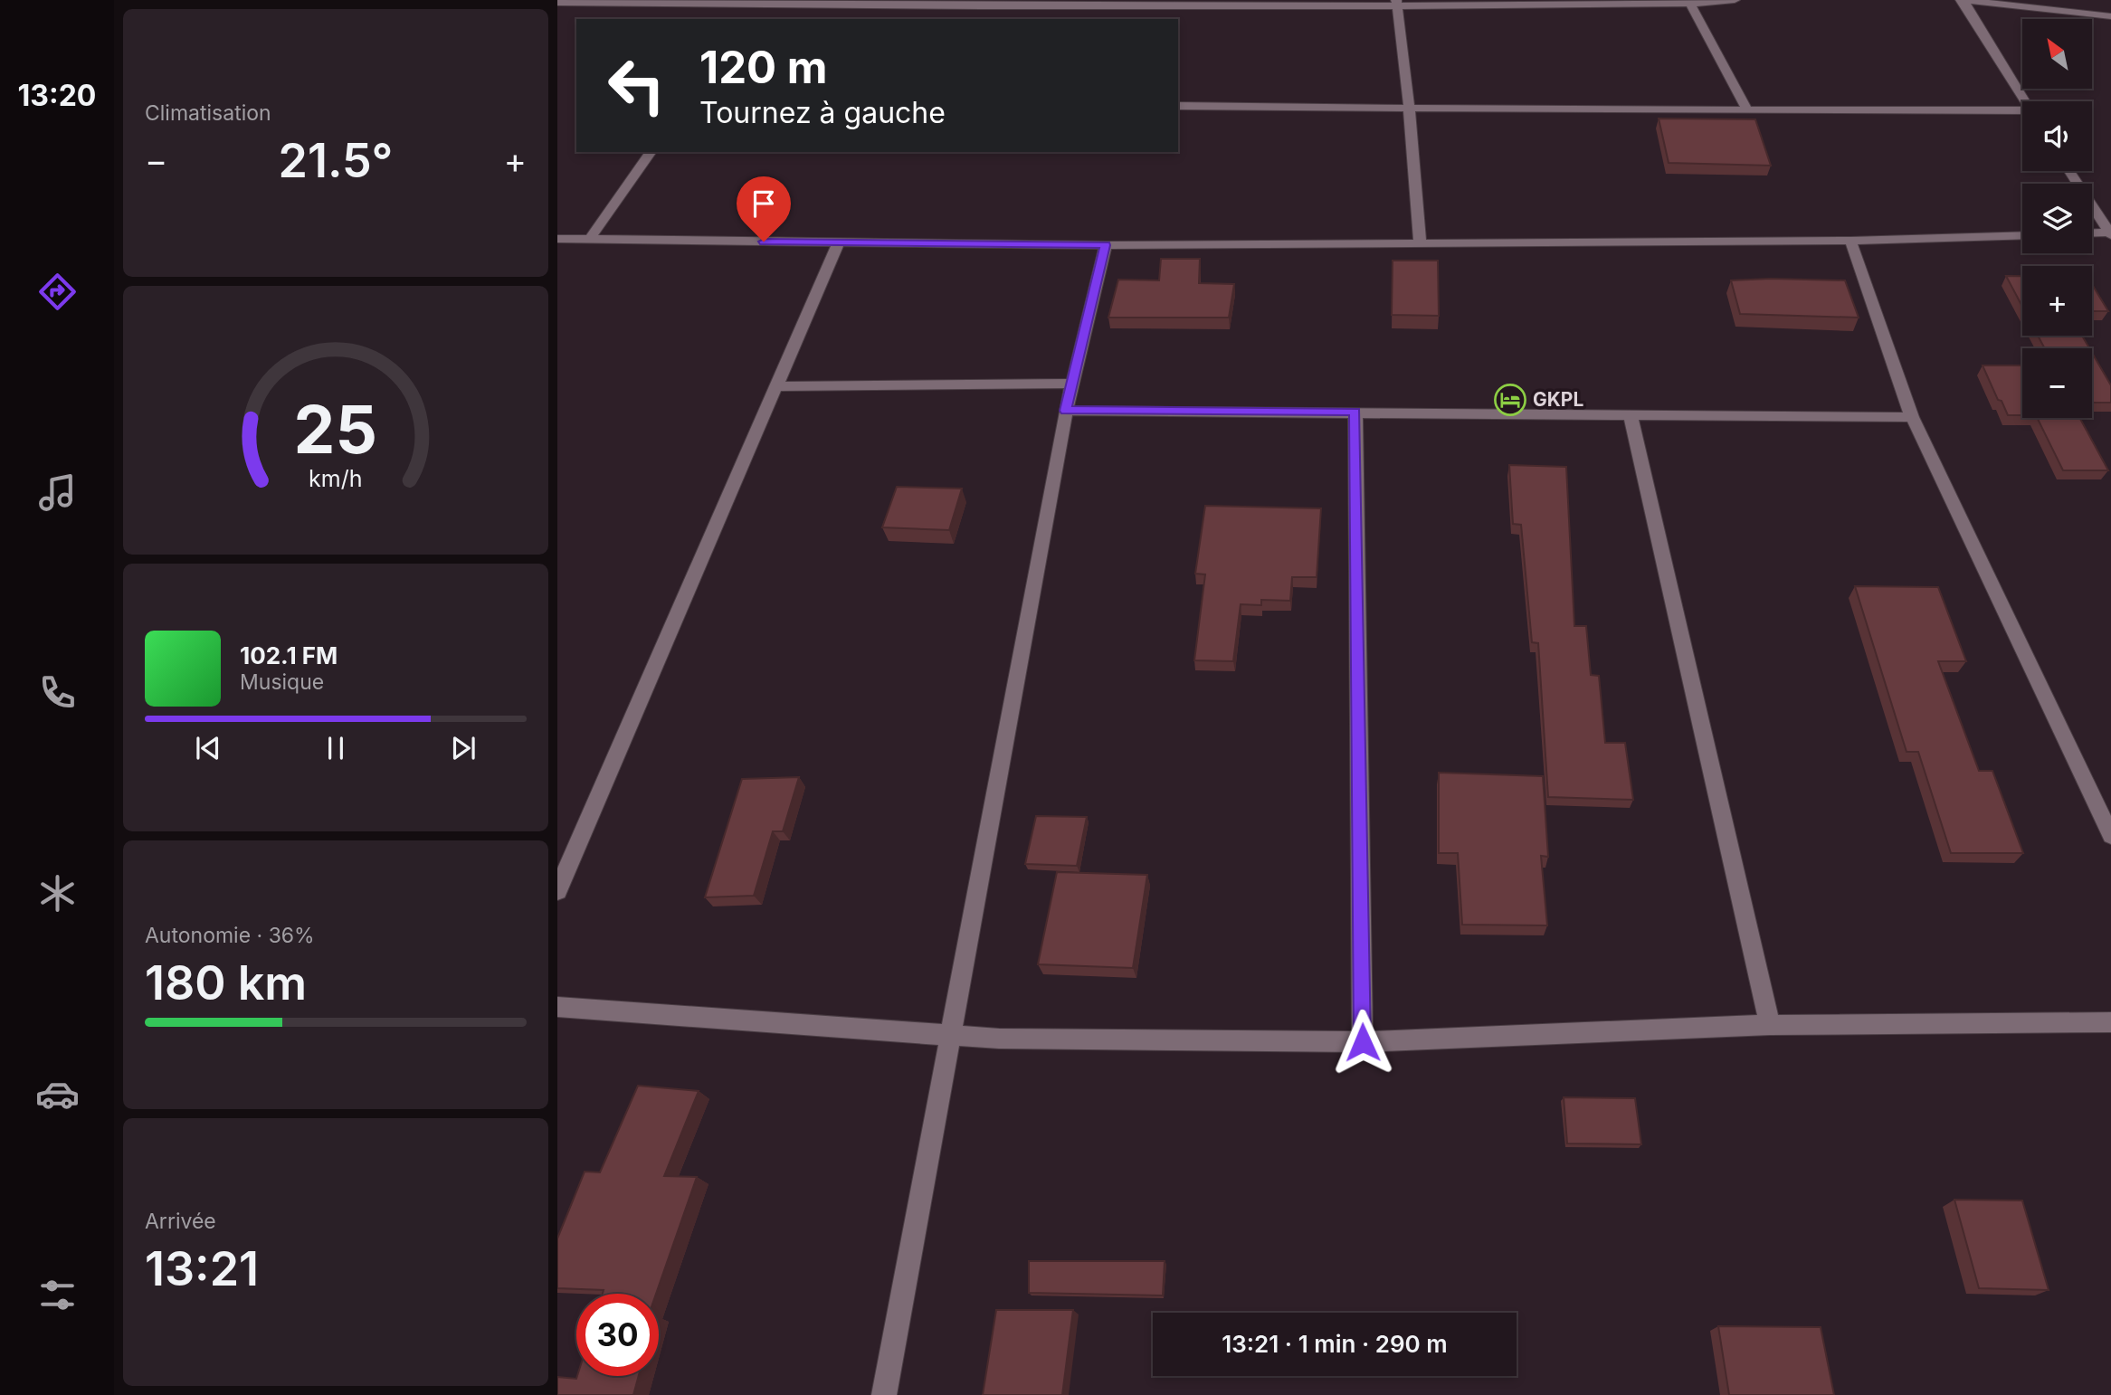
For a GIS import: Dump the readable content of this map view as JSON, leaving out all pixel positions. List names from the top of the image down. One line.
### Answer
{"places":{"hotel":["GKPL"]},"north":"top left","page":{"tabs":"13:20","tile":["Climatisation",["Autonomie · 36%","180 km"],["Arrivée","13:21"]],"map_buttons":["+","−"],"turn":["120 m","Tournez à gauche"],"heat":["−","21.5°","+"],"song":["102.1 FM","Musique"],"limit":"30","trip":"13:21 · 1 min · 290 m","gauge":["25","km/h"]}}
